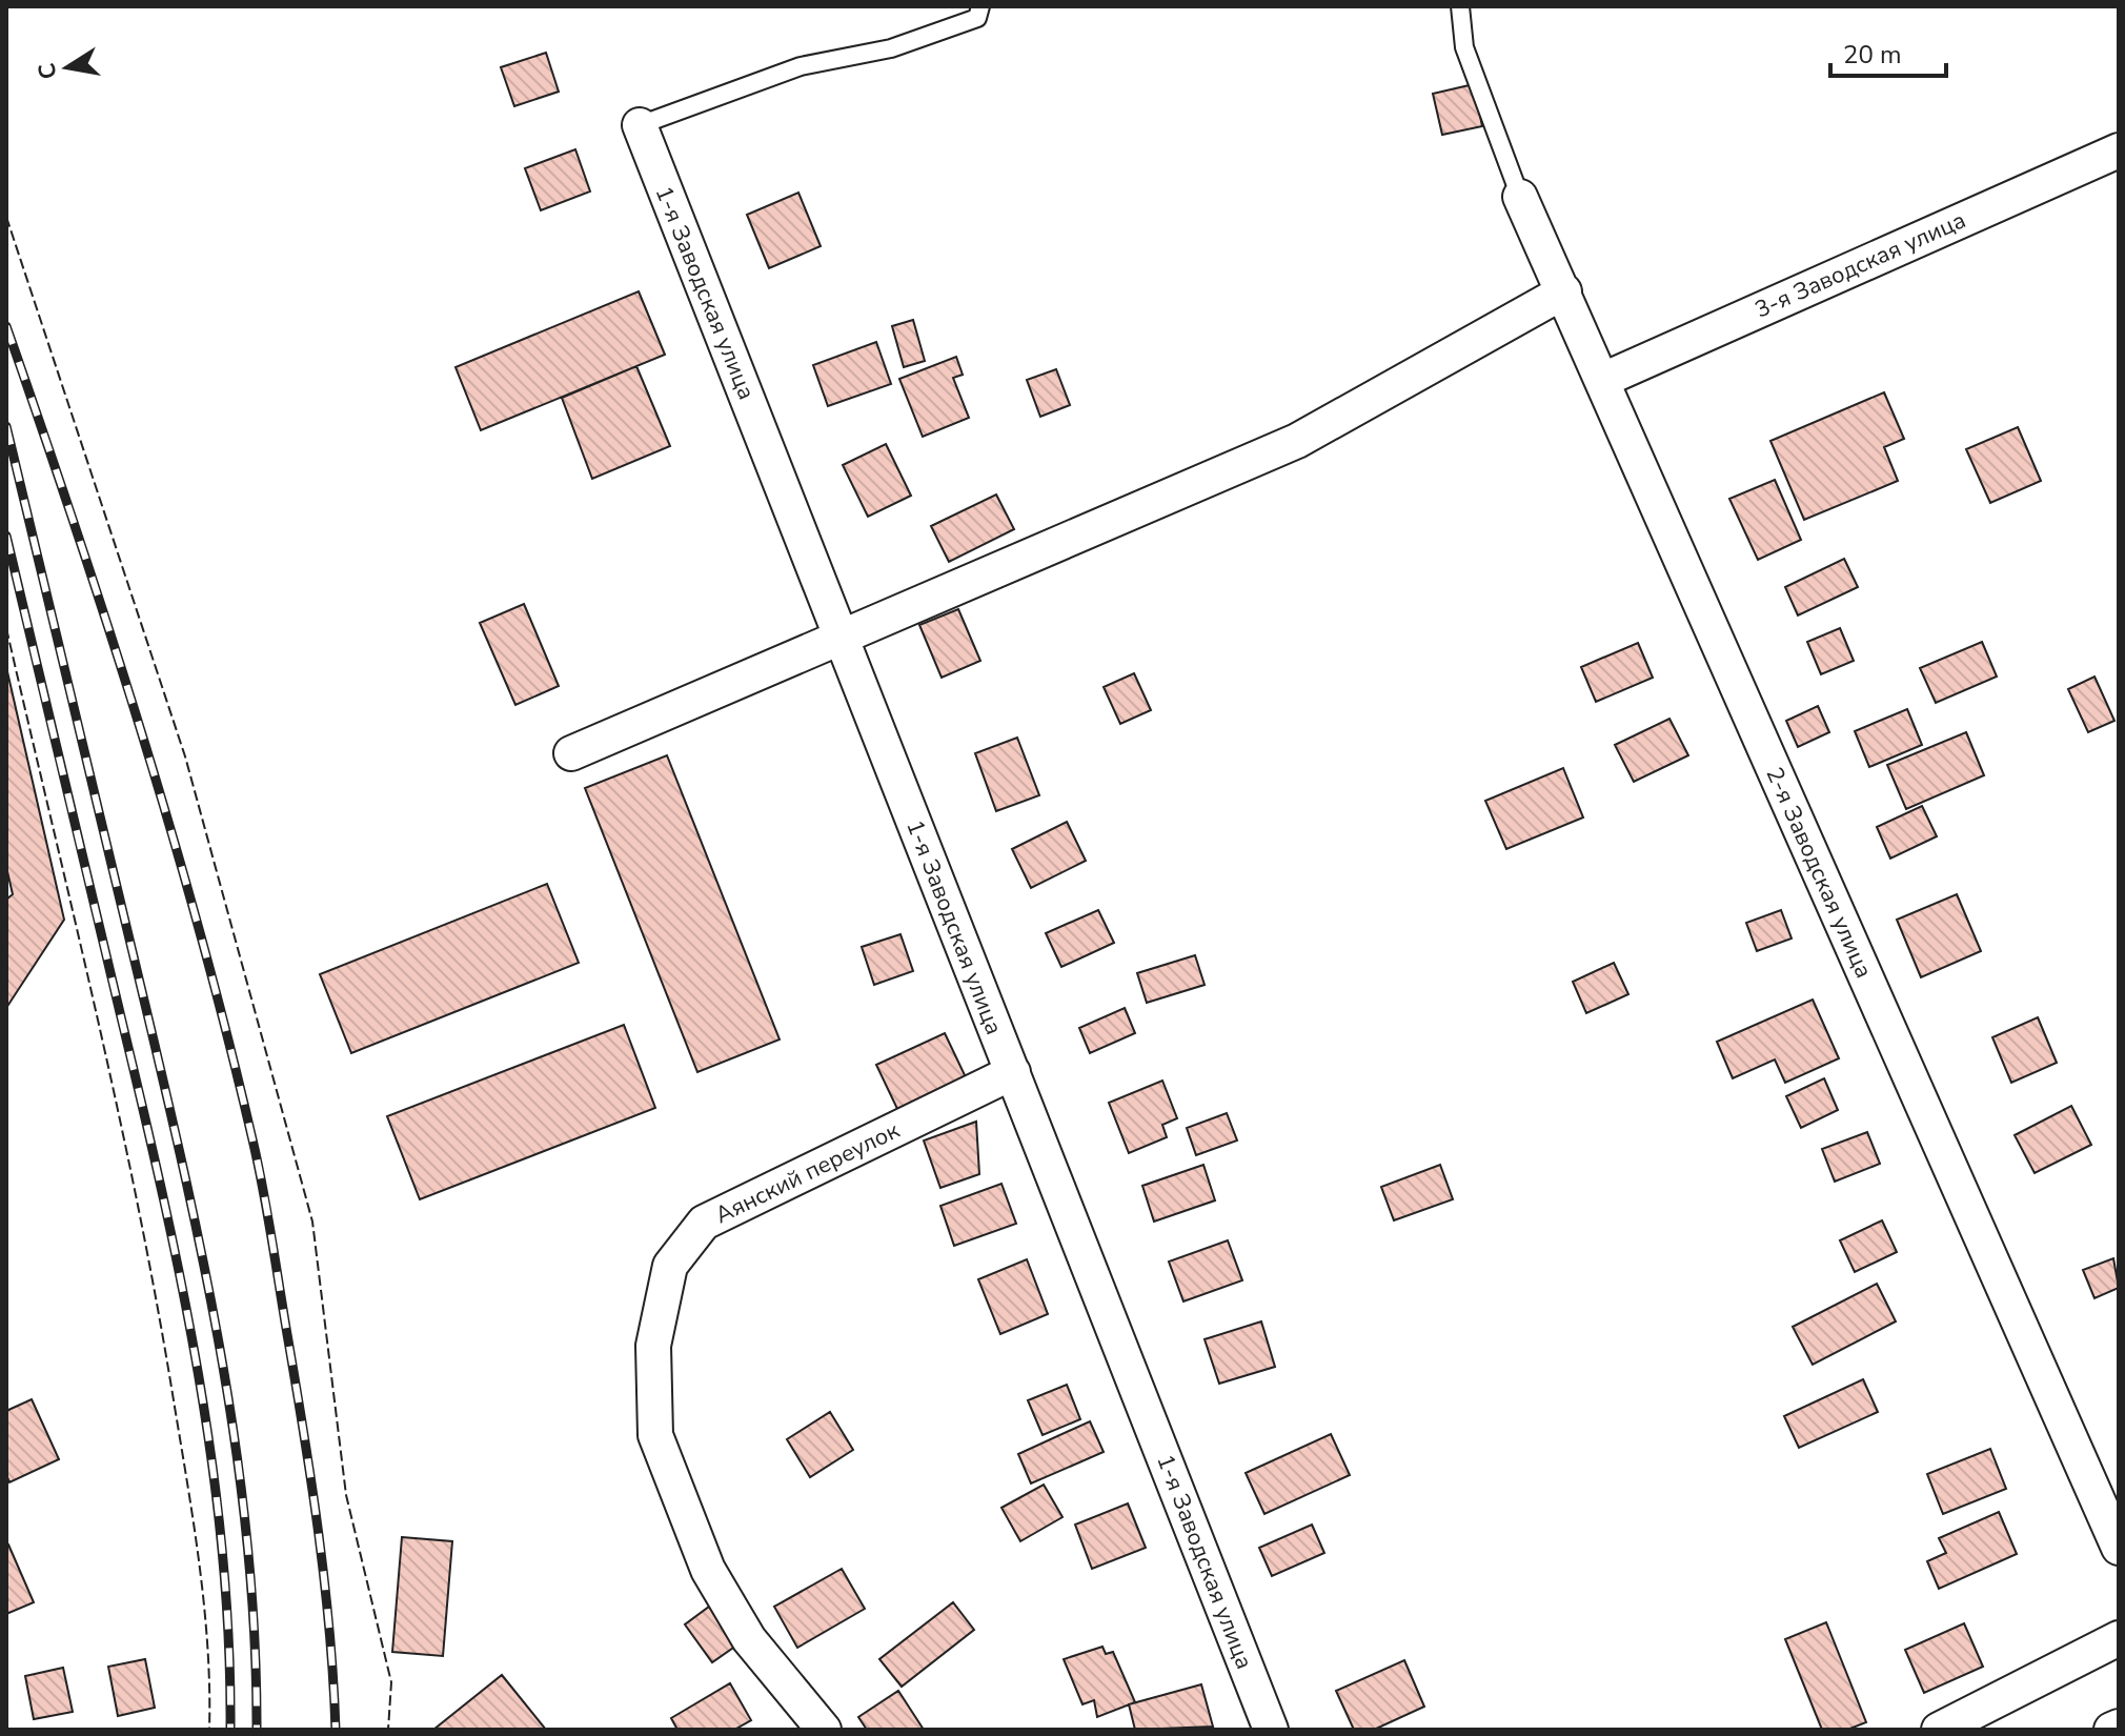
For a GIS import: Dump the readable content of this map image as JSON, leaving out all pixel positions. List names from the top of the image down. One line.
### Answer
{"streets":{"street":["3-я Заводская улица","1-я Заводская улица","2-я Заводская улица","Аянский переулок"]},"crossings":[["3-я Заводская улица","2-я Заводская улица"],["1-я Заводская улица","Аянский переулок"]],"scale_bar":"20 m","north":"left"}
